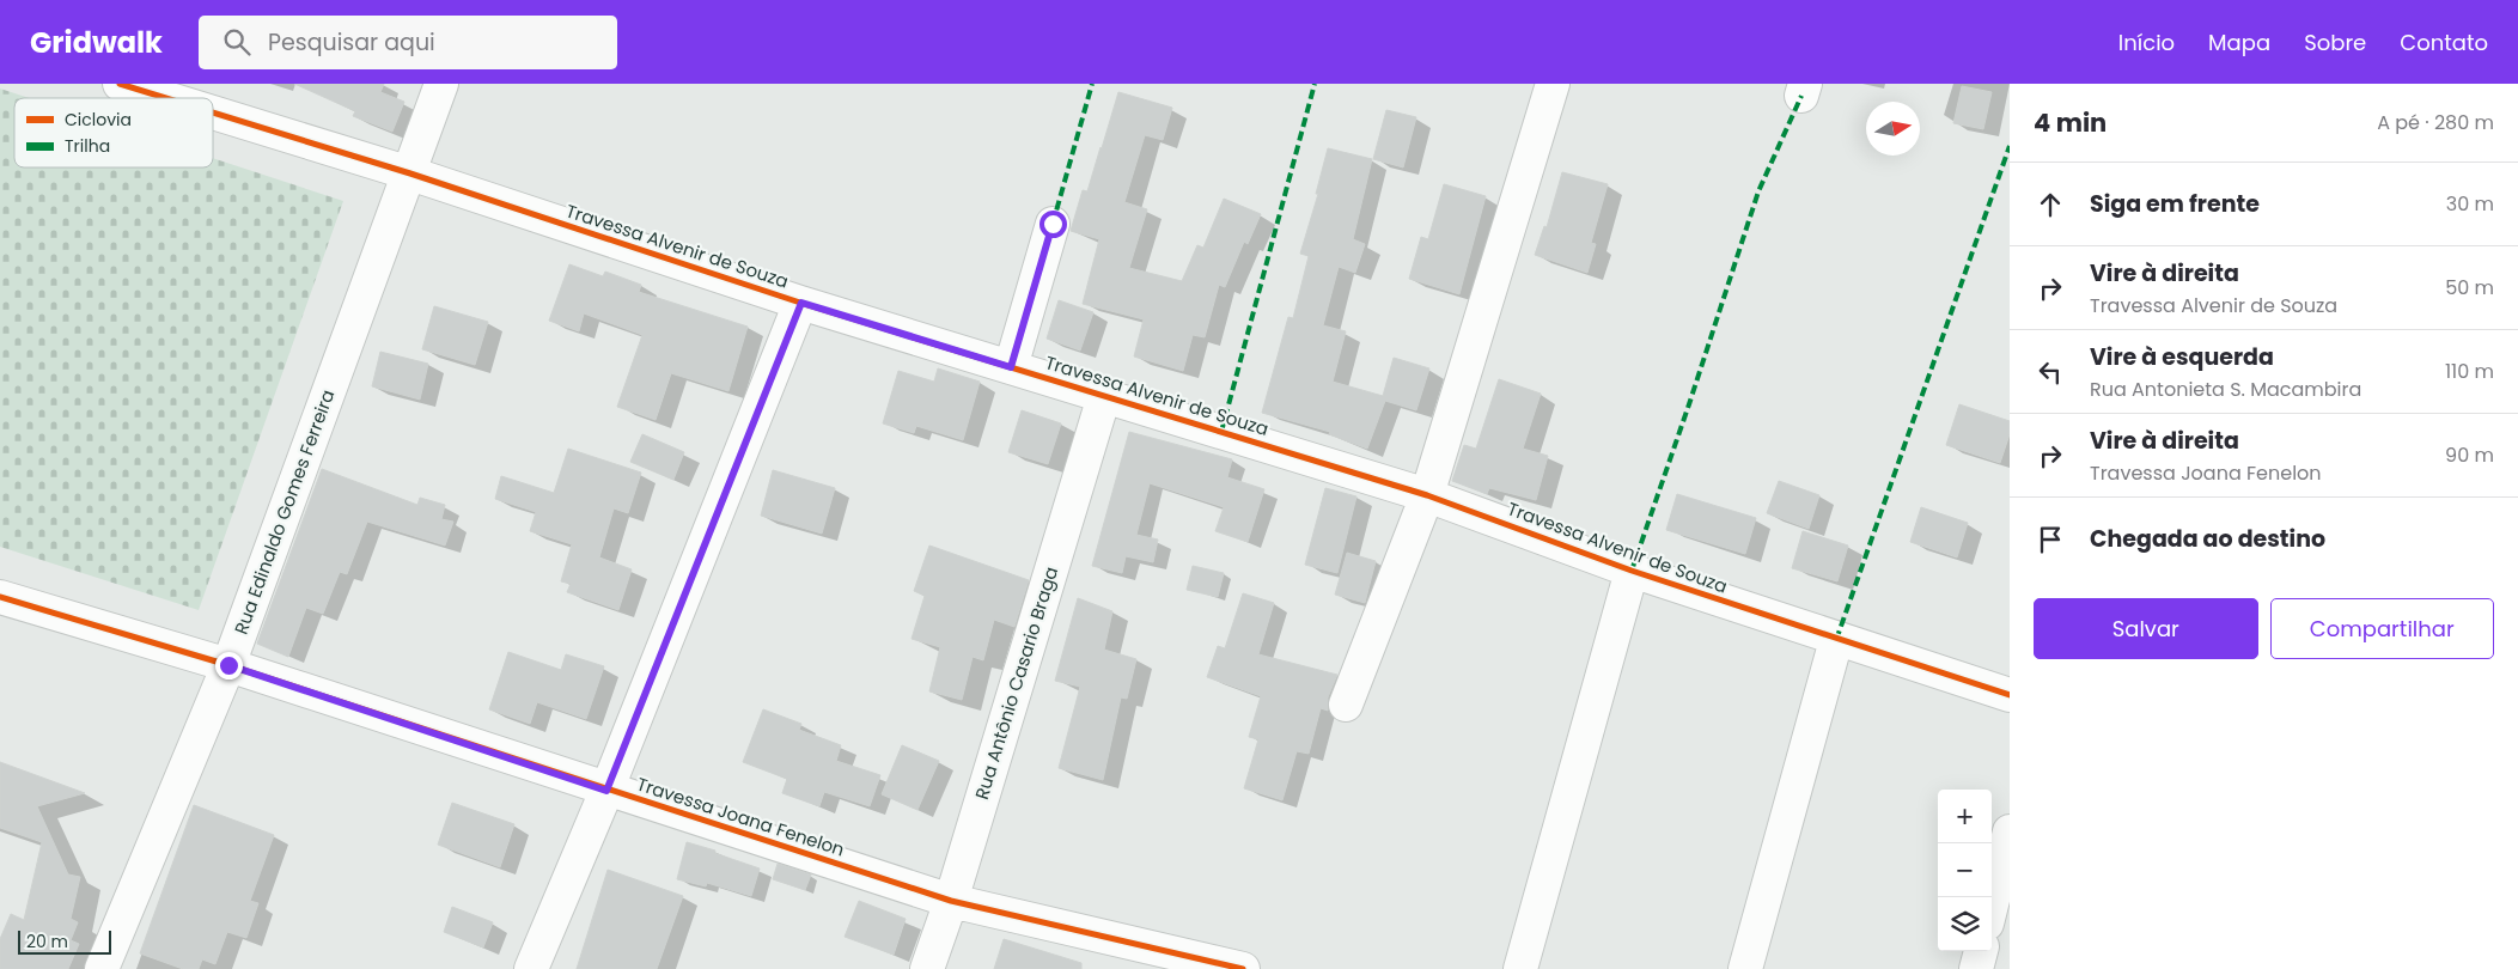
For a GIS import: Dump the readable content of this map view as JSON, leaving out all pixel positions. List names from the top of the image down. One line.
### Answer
{"streets":{"street":["Travessa Alvenir de Souza","Rua Edinaldo Gomes Ferreira","Rua Antônio Casario Braga","Travessa Joana Fenelon"]},"crossings":[["Travessa Alvenir de Souza","Rua Edinaldo Gomes Ferreira"],["Travessa Alvenir de Souza","Rua Antônio Casario Braga"],["Rua Edinaldo Gomes Ferreira","Travessa Joana Fenelon"],["Rua Antônio Casario Braga","Travessa Joana Fenelon"]],"legend":["Ciclovia","Trilha"],"scale_bar":"20 m","north":"right","page":{"header":"Gridwalk","search":"Pesquisar aqui","nav":["Início","Mapa","Sobre","Contato"],"heading":["4 min","A pé · 280 m"],"list":[["Siga em frente","30 m"],["Vire à direita","Travessa Alvenir de Souza","50 m"],["Vire à esquerda","Rua Antonieta S. Macambira","110 m"],["Vire à direita","Travessa Joana Fenelon","90 m"],"Chegada ao destino"],"buttons":["Salvar","Compartilhar"],"map_buttons":["+","−"],"scale":"20 m"}}
